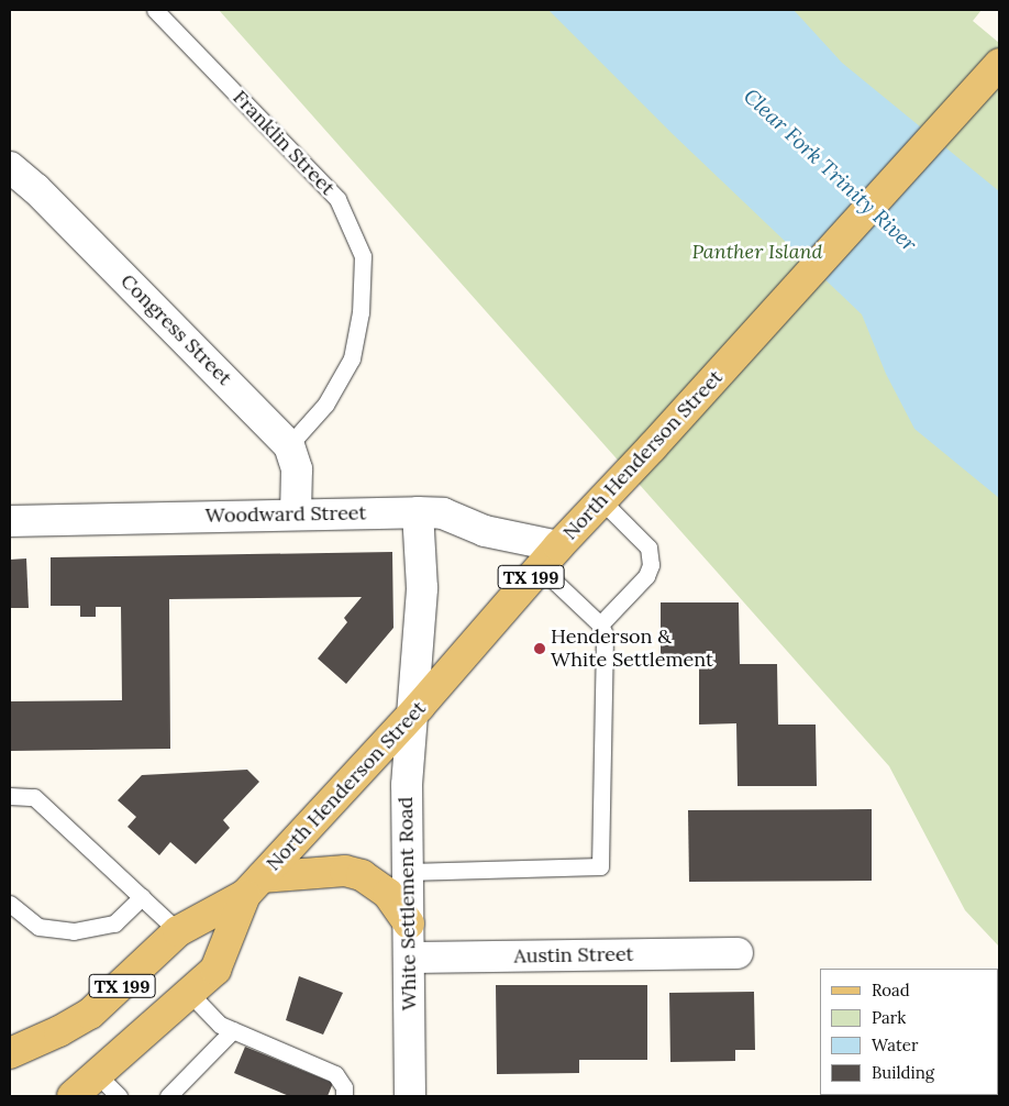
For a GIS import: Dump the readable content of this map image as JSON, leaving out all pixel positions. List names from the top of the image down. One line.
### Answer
{"streets":{"main road":["North Henderson Street","TX 199"],"street":["Congress Street","Woodward Street","White Settlement Road","Austin Street"],"lane":["Franklin Street"]},"crossings":[["Franklin Street","Congress Street"],["Congress Street","Woodward Street"],["North Henderson Street","Woodward Street"],["North Henderson Street","White Settlement Road"],["White Settlement Road","Austin Street"]],"water":["Clear Fork Trinity River"],"parks":["Panther Island"],"places":["Henderson & White Settlement"],"legend":["Road","Park","Water","Building"]}
